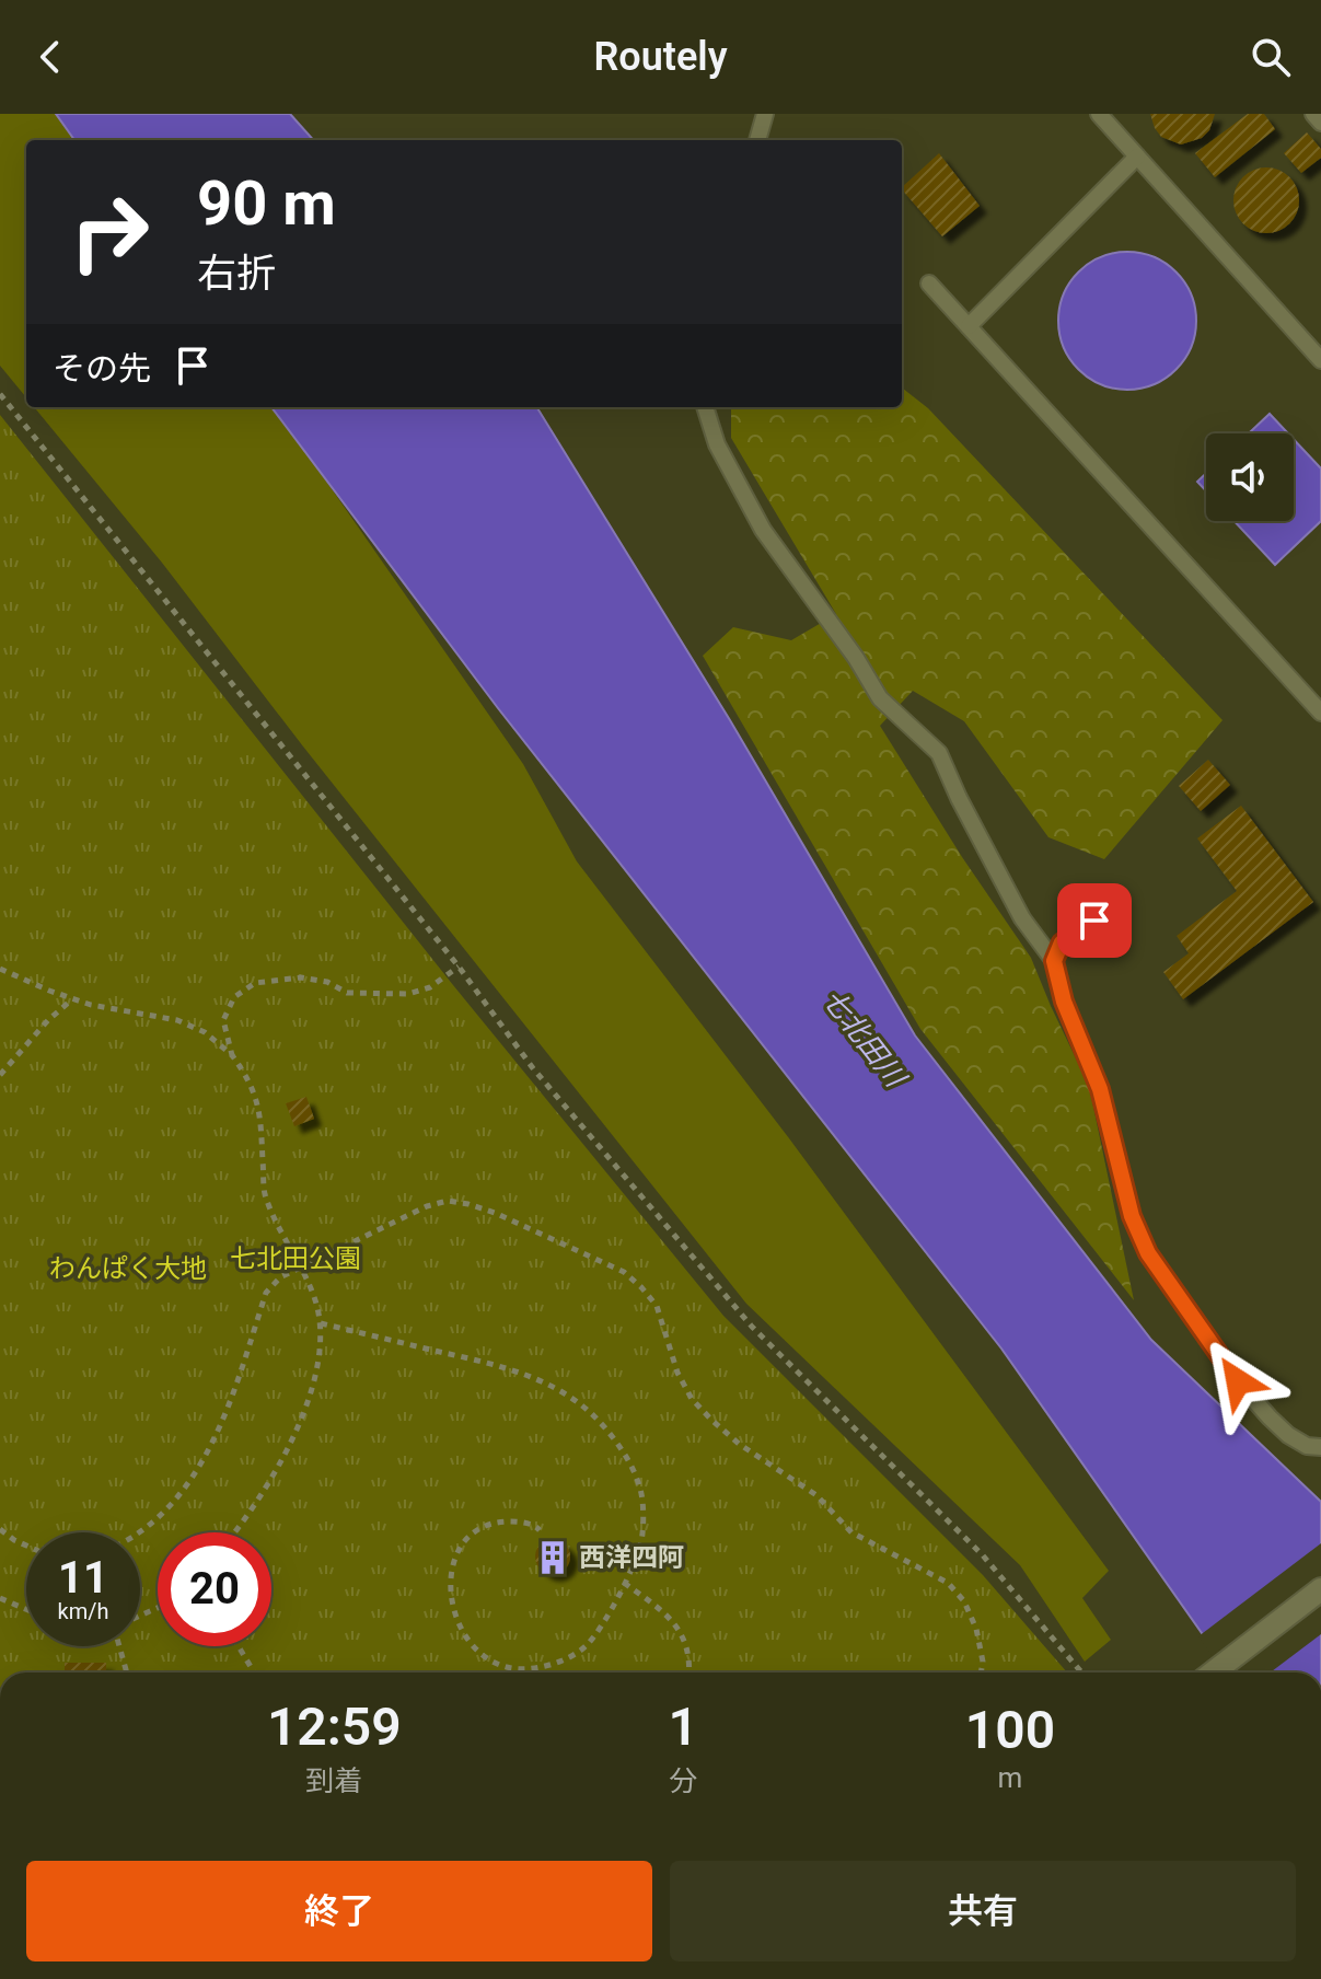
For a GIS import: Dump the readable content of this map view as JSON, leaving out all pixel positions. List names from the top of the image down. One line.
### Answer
{"water":["七北田川"],"parks":["七北田公園","わんぱく大地"],"places":{"building":["西洋四阿"]},"page":{"header":"Routely","turn":["90 m","右折"],"then":"その先","speed":"11 km/h","limit":"20","eta":["12:59","到着","1","分","100","m"],"buttons":["終了","共有"]}}
